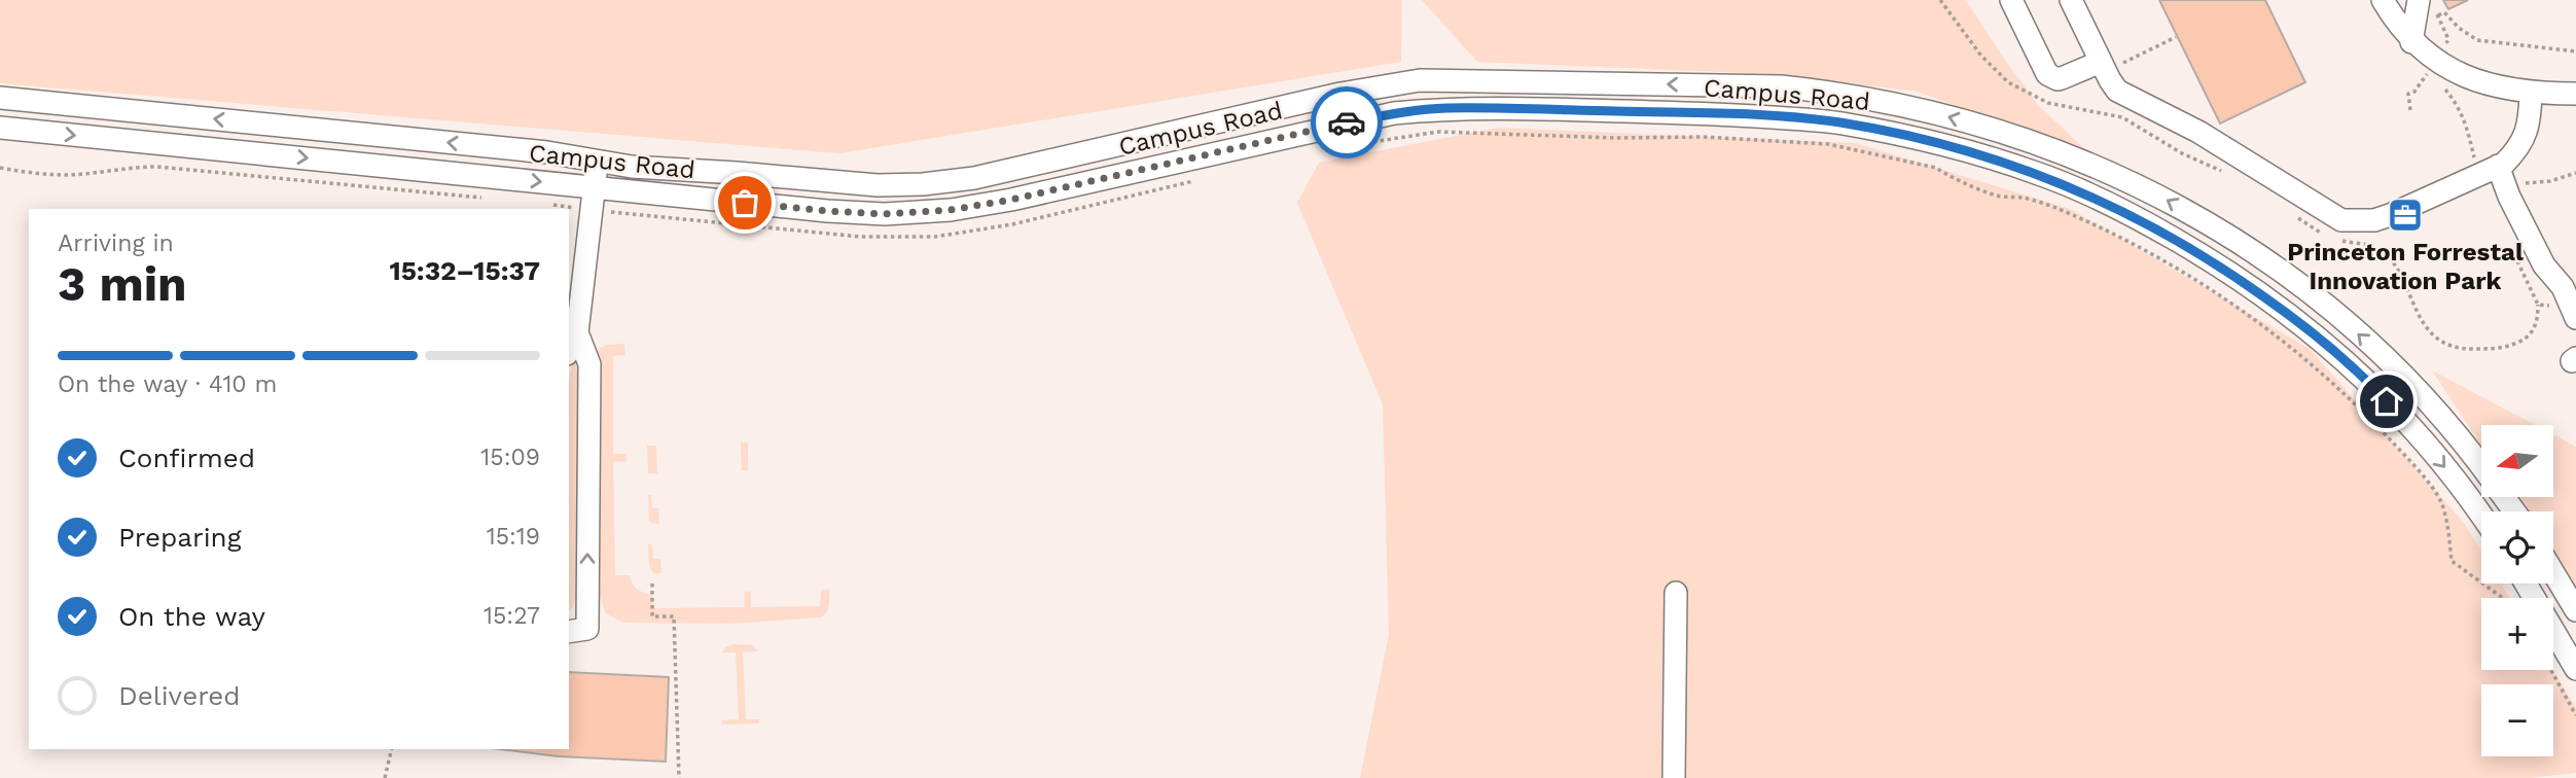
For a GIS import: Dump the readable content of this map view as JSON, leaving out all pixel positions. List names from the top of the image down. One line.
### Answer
{"streets":{"street":["Campus Road"]},"places":{"office":["Princeton Forrestal Innovation Park"]},"north":"left","page":{"heading":["3 min","Arriving in","15:32–15:37"],"bar":"On the way · 410 m","list":[["Confirmed","15:09"],["Preparing","15:19"],["On the way","15:27"],"Delivered"],"map_buttons":["+","−"]}}
